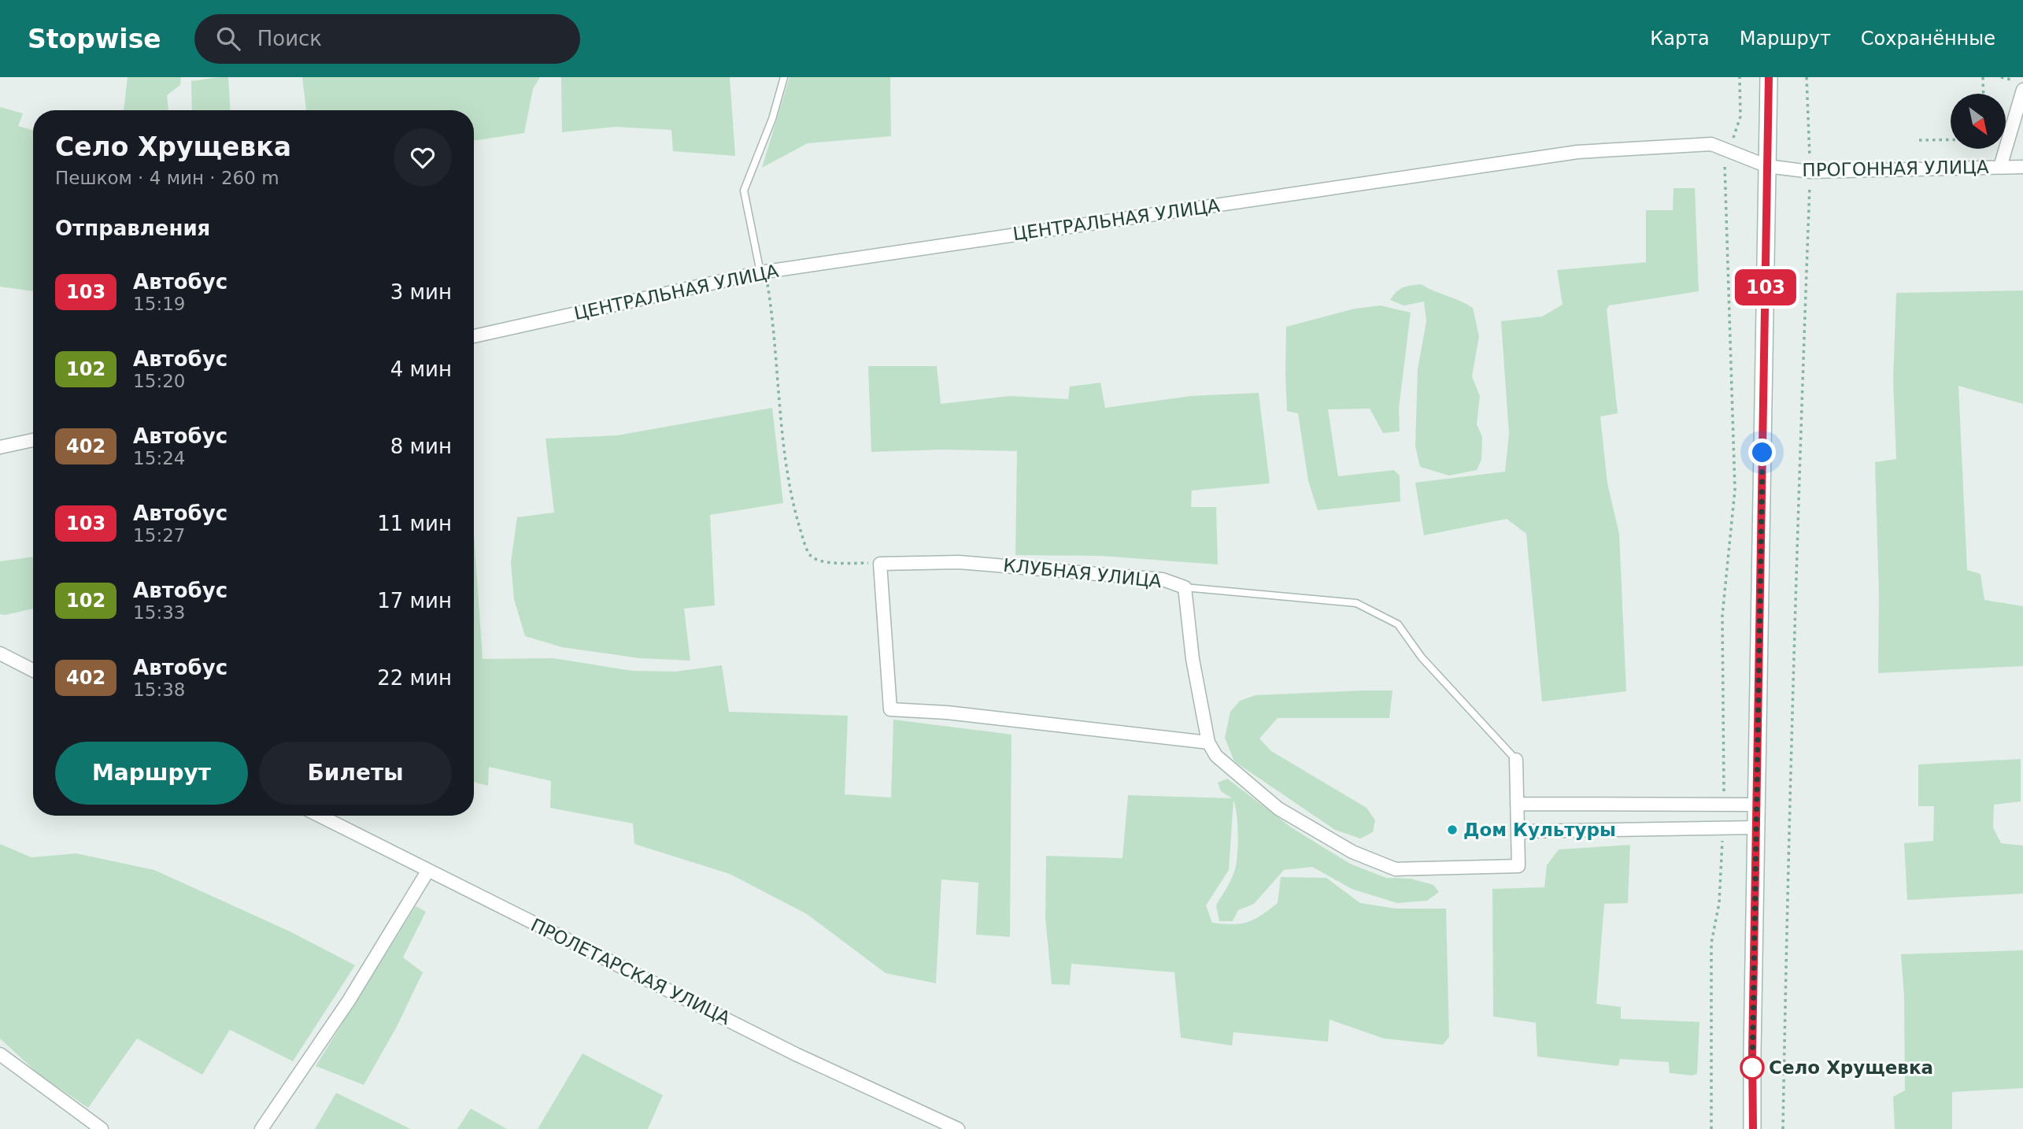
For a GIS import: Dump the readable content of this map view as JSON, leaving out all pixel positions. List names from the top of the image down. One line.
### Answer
{"streets":{"street":["ПРОГОННАЯ УЛИЦА","ЦЕНТРАЛЬНАЯ УЛИЦА","КЛУБНАЯ УЛИЦА","ПРОЛЕТАРСКАЯ УЛИЦА"]},"crossings":[["ПРОГОННАЯ УЛИЦА","ЦЕНТРАЛЬНАЯ УЛИЦА"]],"places":["Дом Культуры","Село Хрущевка"],"lines":["bus line 103"],"north":"bottom right","page":{"header":"Stopwise","search":"Поиск","nav":["Карта","Маршрут","Сохранённые"],"on_map":"103","heading":[["Село Хрущевка","Пешком · 4 мин · 260 m"],"Отправления"],"list":[{"mark":"103","name":"Автобус","note":"15:19","value":"3 мин"},{"mark":"102","name":"Автобус","note":"15:20","value":"4 мин"},{"mark":"402","name":"Автобус","note":"15:24","value":"8 мин"},{"mark":"103","name":"Автобус","note":"15:27","value":"11 мин"},{"mark":"102","name":"Автобус","note":"15:33","value":"17 мин"},{"mark":"402","name":"Автобус","note":"15:38","value":"22 мин"}],"buttons":["Маршрут","Билеты"]}}
